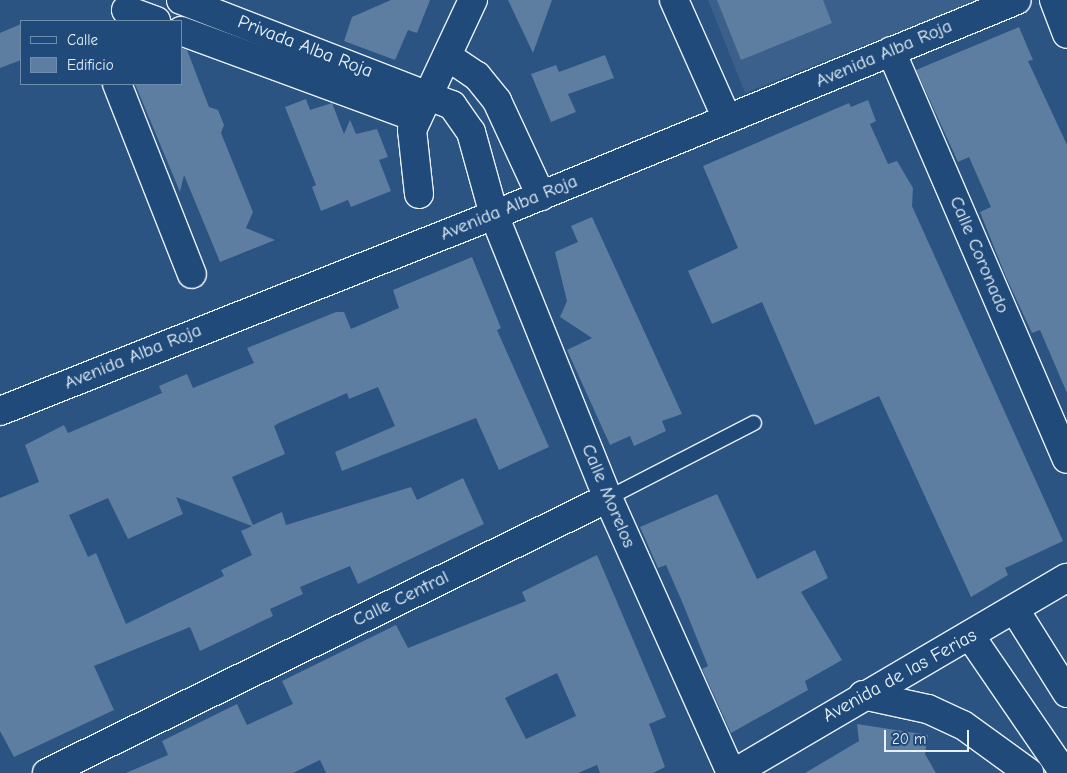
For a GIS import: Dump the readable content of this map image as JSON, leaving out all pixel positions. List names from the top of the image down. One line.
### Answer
{"streets":{"street":["Privada Alba Roja","Avenida Alba Roja","Calle Coronado","Calle Morelos","Calle Central","Avenida de las Ferias"]},"crossings":[["Privada Alba Roja","Avenida Alba Roja"],["Privada Alba Roja","Calle Morelos"],["Avenida Alba Roja","Calle Coronado"],["Avenida Alba Roja","Calle Morelos"],["Calle Morelos","Calle Central"],["Calle Morelos","Avenida de las Ferias"]],"legend":["Calle","Edificio"],"scale_bar":"20 m"}
